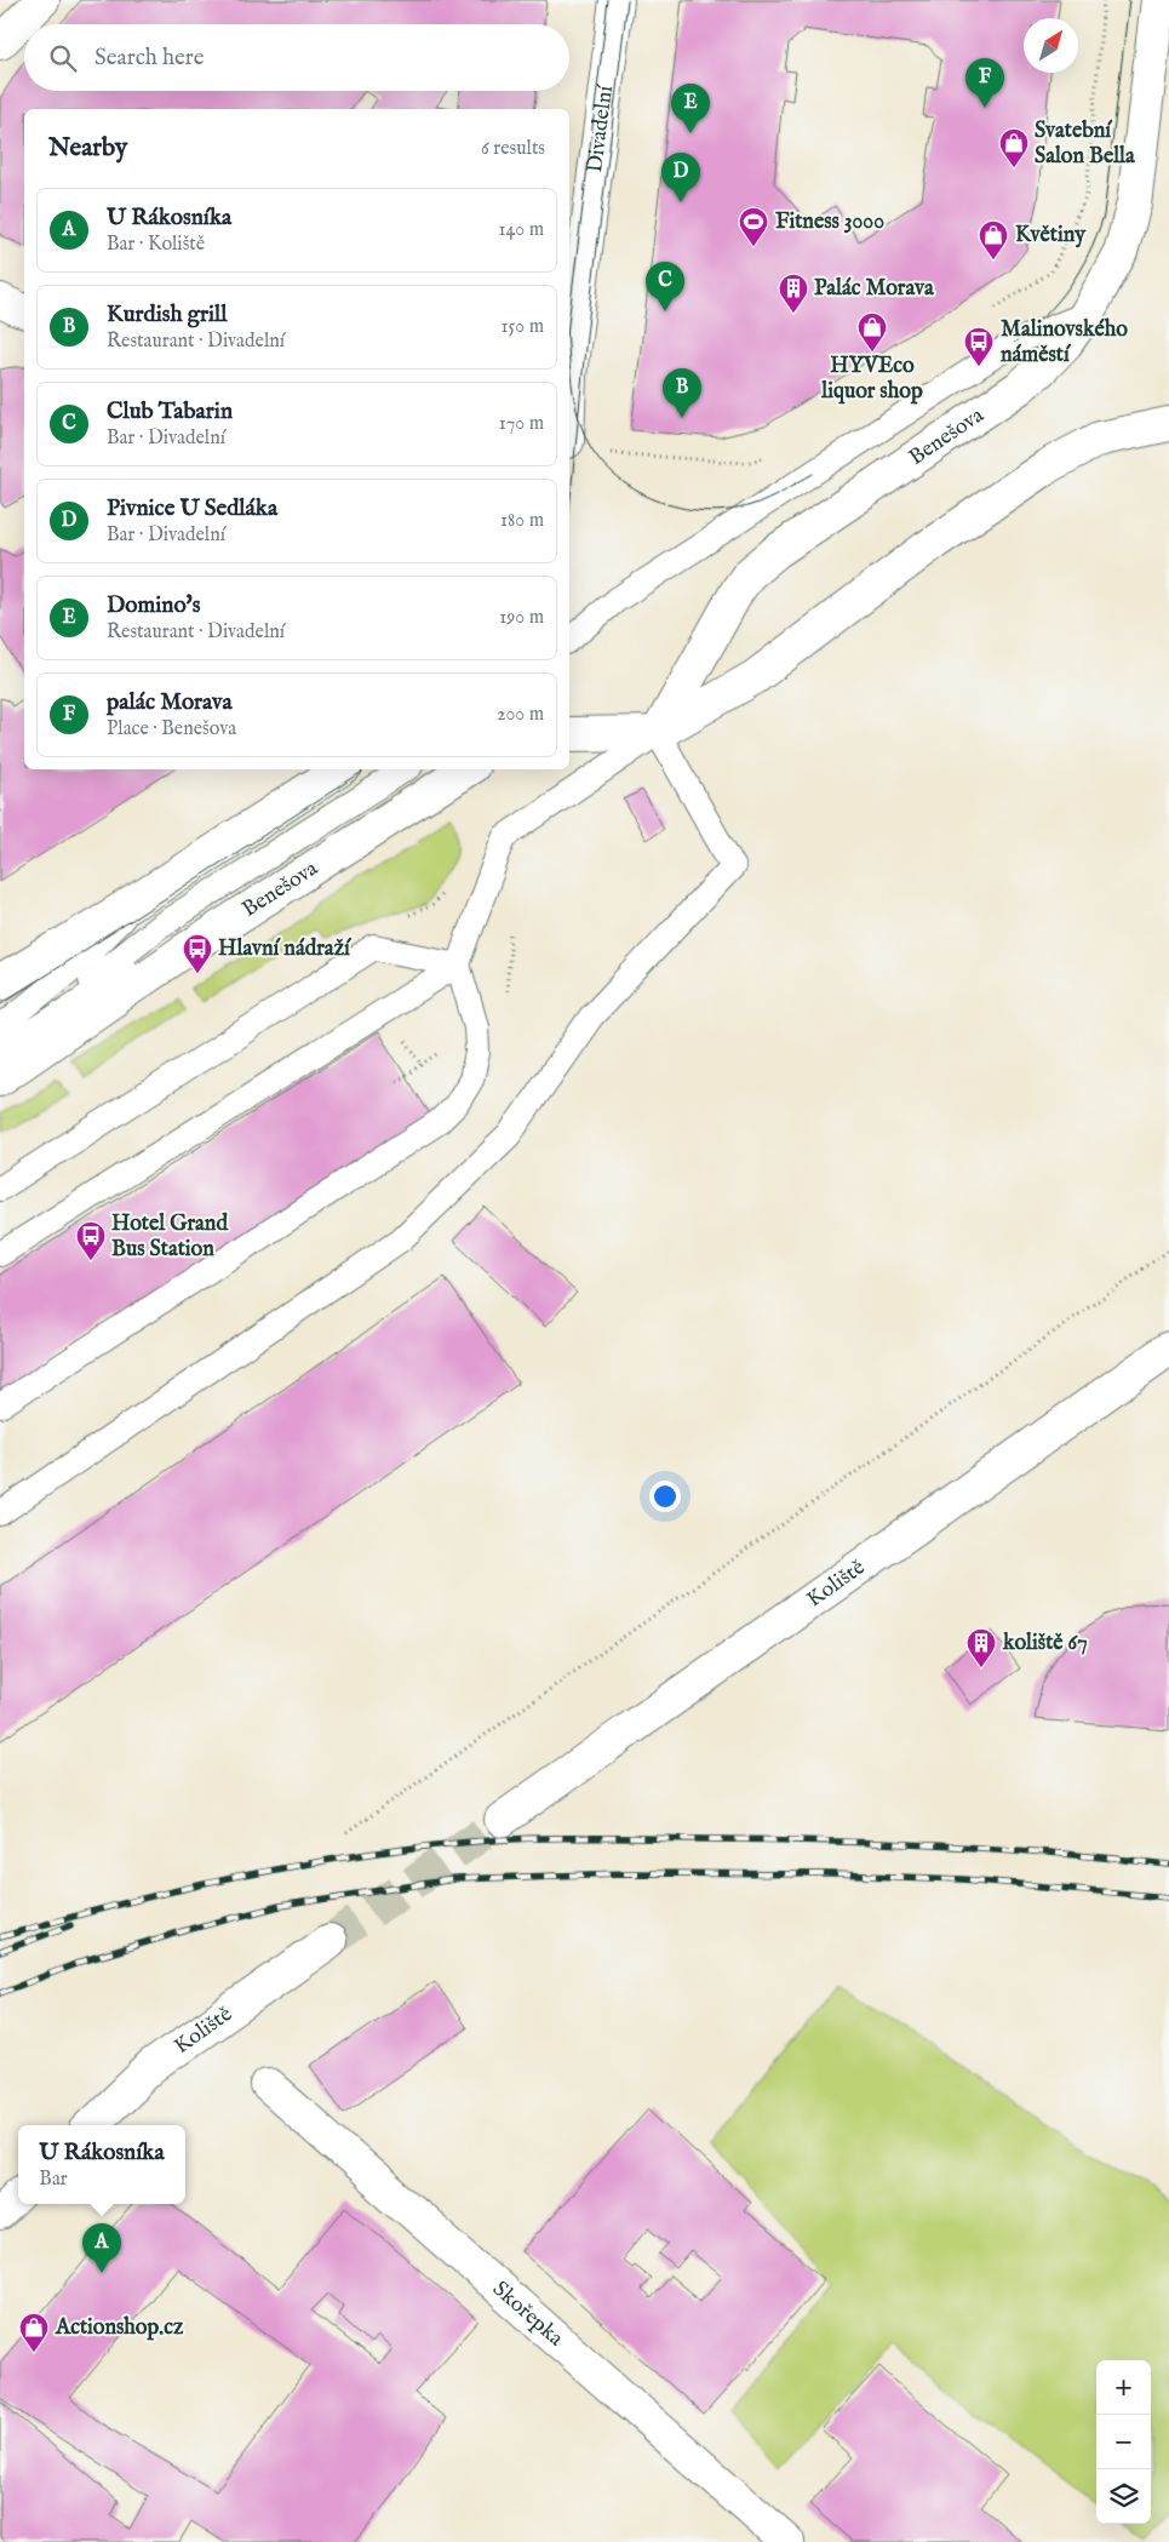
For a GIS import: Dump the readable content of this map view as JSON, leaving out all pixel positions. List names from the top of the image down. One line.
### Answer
{"streets":{"street":["Divadelní","Benešova","Koliště","Skořepka"]},"places":{"shop":["Svatební Salon Bella","Květiny","HYVEco liquor shop","Actionshop.cz"],"sports":["Fitness 3000"],"building":["Palác Morava","koliště 67"],"bus stop":["Malinovského náměstí","Hlavní nádraží","Hotel Grand Bus Station"]},"north":"top right","page":{"search":"Search here","pins":["F","E","D","C","B","A"],"heading":["Nearby","6 results"],"list":[{"mark":"A","name":"U Rákosníka","note":"Bar · Koliště","value":"140 m"},{"mark":"B","name":"Kurdish grill","note":"Restaurant · Divadelní","value":"150 m"},{"mark":"C","name":"Club Tabarin","note":"Bar · Divadelní","value":"170 m"},{"mark":"D","name":"Pivnice U Sedláka","note":"Bar · Divadelní","value":"180 m"},{"mark":"E","name":"Domino's","note":"Restaurant · Divadelní","value":"190 m"},{"mark":"F","name":"palác Morava","note":"Place · Benešova","value":"200 m"}],"popup":["U Rákosníka","Bar"],"map_buttons":["+","−"]}}
